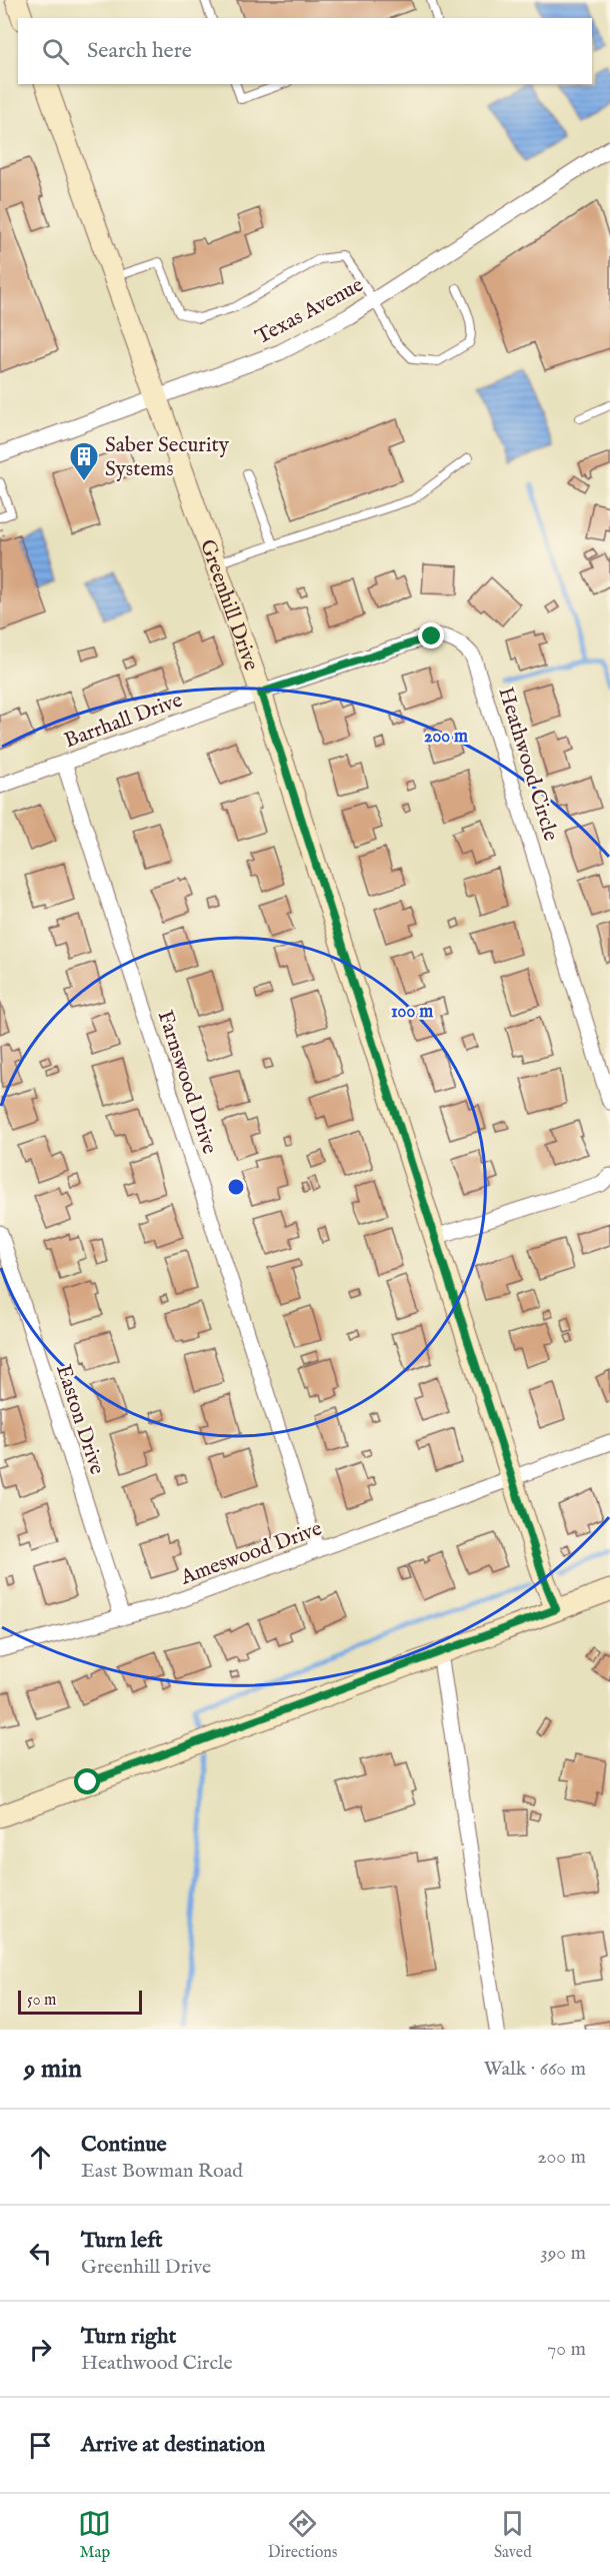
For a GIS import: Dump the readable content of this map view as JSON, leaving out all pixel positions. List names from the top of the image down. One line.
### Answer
{"streets":{"street":["Texas Avenue","Greenhill Drive","Barrhall Drive","Heathwood Circle","Farnswood Drive","Easton Drive","Ameswood Drive"]},"crossings":[["Texas Avenue","Greenhill Drive"],["Greenhill Drive","Barrhall Drive"],["Greenhill Drive","Heathwood Circle"],["Greenhill Drive","Ameswood Drive"],["Barrhall Drive","Heathwood Circle"],["Barrhall Drive","Farnswood Drive"],["Farnswood Drive","Ameswood Drive"],["Easton Drive","Ameswood Drive"]],"places":{"building":["Saber Security Systems"]},"scale_bar":"50 m","page":{"search":"Search here","scale":"50 m","heading":["9 min","Walk · 660 m"],"list":[["Continue","East Bowman Road","200 m"],["Turn left","Greenhill Drive","390 m"],["Turn right","Heathwood Circle","70 m"],"Arrive at destination"],"nav":["Map","Directions","Saved"]},"rings":["200 m","100 m"]}
